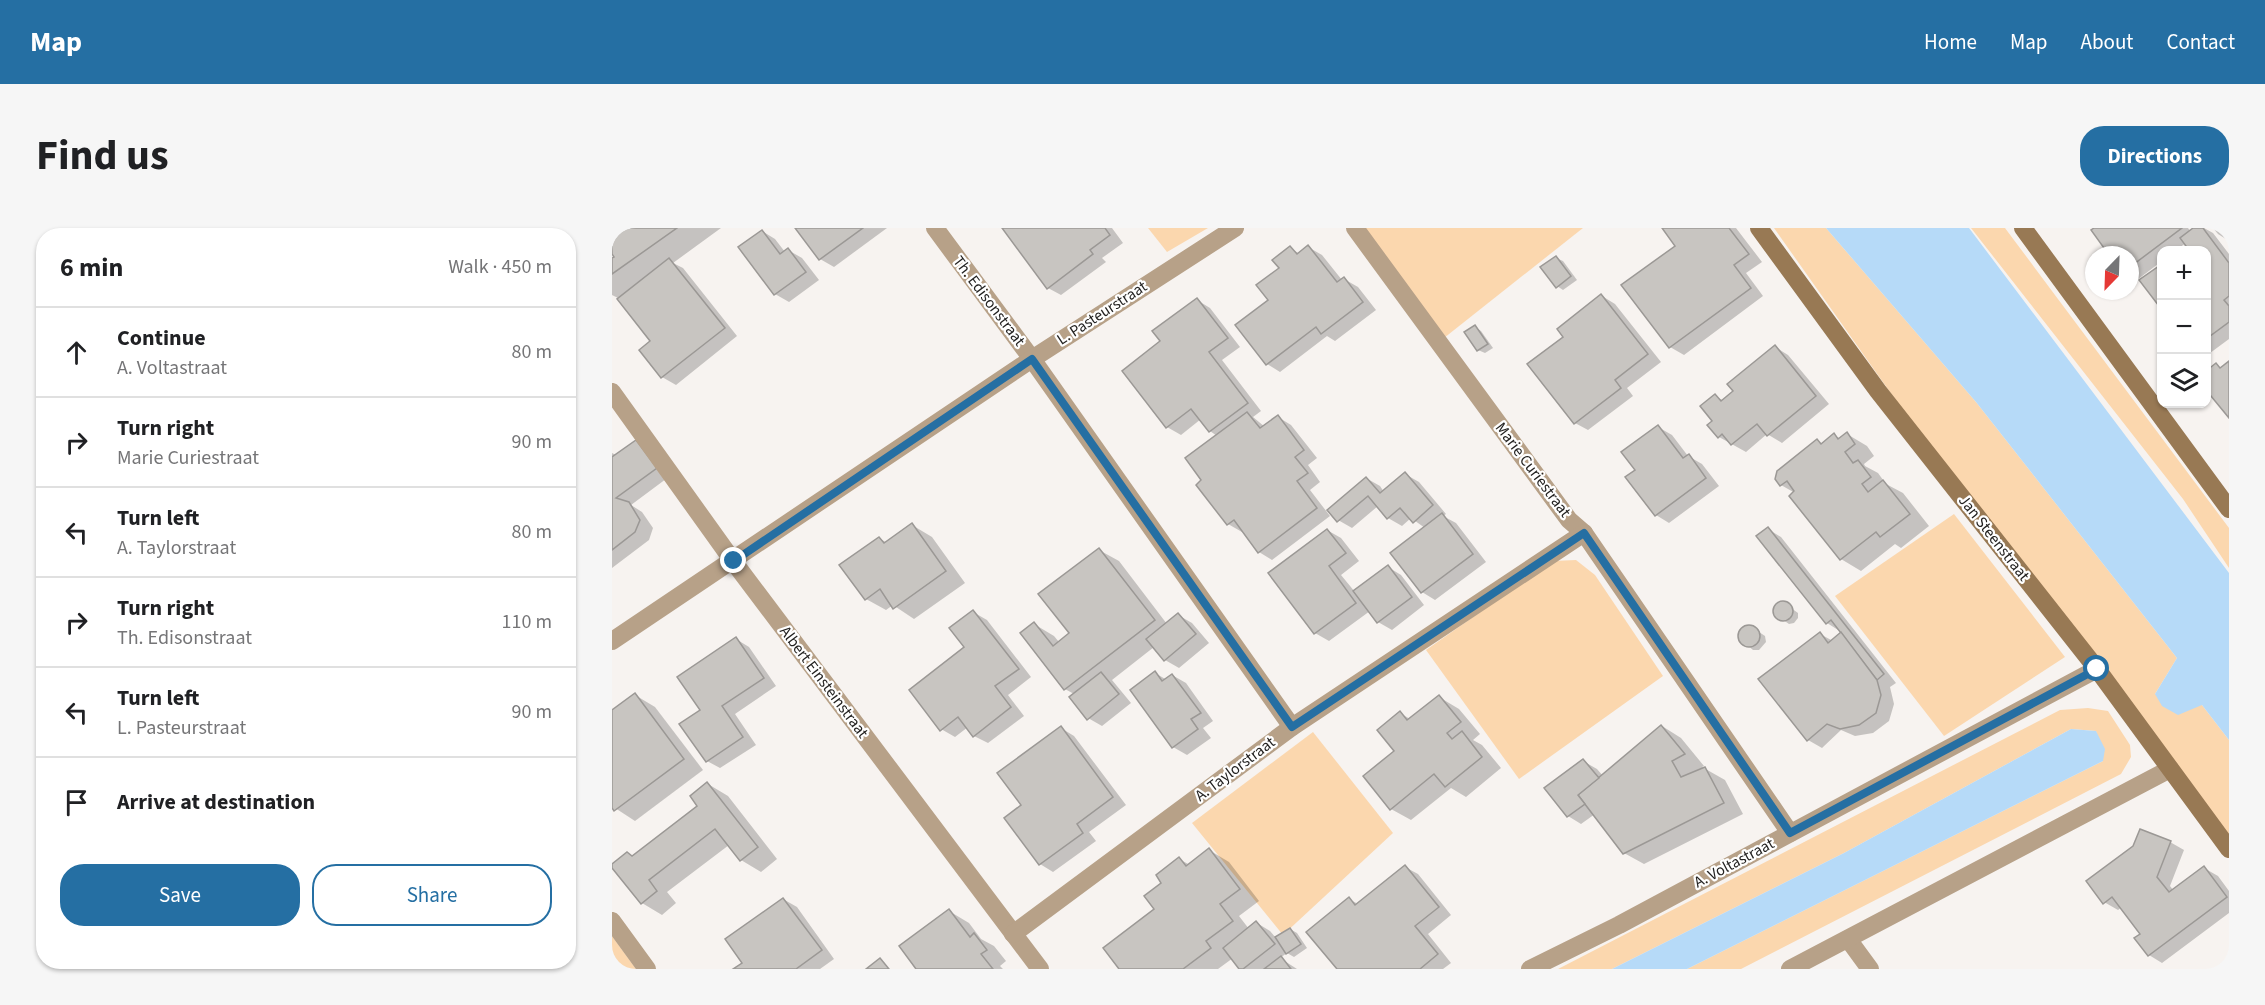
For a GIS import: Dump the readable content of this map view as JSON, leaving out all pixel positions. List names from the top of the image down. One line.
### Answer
{"streets":{"street":["Th. Edisonstraat","L. Pasteurstraat","Marie Curiestraat","Jan Steenstraat","Albert Einsteinstraat","A. Taylorstraat","A. Voltastraat"]},"crossings":[["Th. Edisonstraat","L. Pasteurstraat"],["Th. Edisonstraat","A. Taylorstraat"],["L. Pasteurstraat","Albert Einsteinstraat"],["Marie Curiestraat","A. Taylorstraat"],["Marie Curiestraat","A. Voltastraat"],["Jan Steenstraat","A. Voltastraat"],["Albert Einsteinstraat","A. Taylorstraat"]],"north":"bottom left","page":{"header":"Map","nav":["Home","Map","About","Contact"],"title":"Find us","buttons":["Directions",["Save","Share"]],"heading":["6 min","Walk · 450 m"],"map_buttons":["+","−"],"list":[["Continue","A. Voltastraat","80 m"],["Turn right","Marie Curiestraat","90 m"],["Turn left","A. Taylorstraat","80 m"],["Turn right","Th. Edisonstraat","110 m"],["Turn left","L. Pasteurstraat","90 m"],"Arrive at destination"]}}
